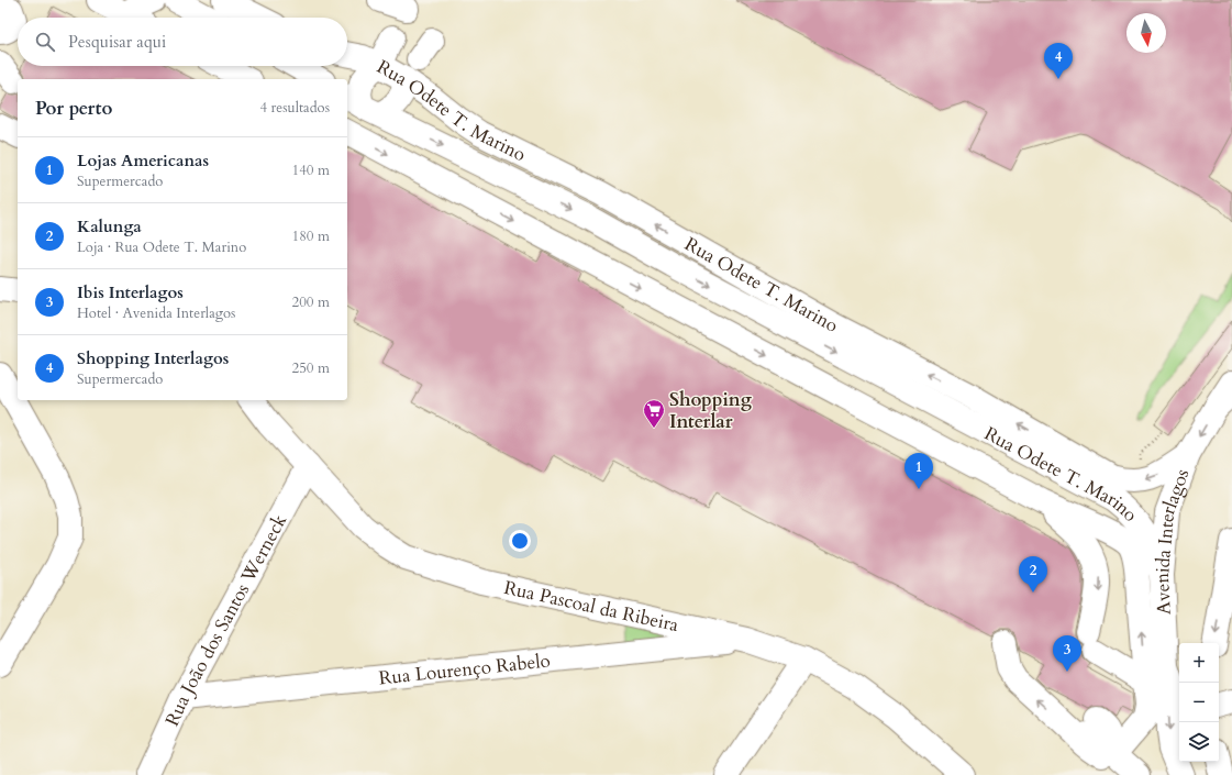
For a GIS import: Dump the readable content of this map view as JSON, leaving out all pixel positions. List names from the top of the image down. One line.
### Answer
{"streets":{"street":["Rua Odete T. Marino","Avenida Interlagos","Rua Pascoal da Ribeira","Rua João dos Santos Werneck","Rua Lourenço Rabelo"]},"crossings":[["Rua Odete T. Marino","Avenida Interlagos"],["Rua Pascoal da Ribeira","Rua João dos Santos Werneck"],["Rua Pascoal da Ribeira","Rua Lourenço Rabelo"],["Rua João dos Santos Werneck","Rua Lourenço Rabelo"]],"places":{"supermarket":["Shopping Interlar"]},"north":"bottom","page":{"search":"Pesquisar aqui","pins":["4","1","2","3"],"heading":["Por perto","4 resultados"],"list":[{"mark":"1","name":"Lojas Americanas","note":"Supermercado","value":"140 m"},{"mark":"2","name":"Kalunga","note":"Loja · Rua Odete T. Marino","value":"180 m"},{"mark":"3","name":"Ibis Interlagos","note":"Hotel · Avenida Interlagos","value":"200 m"},{"mark":"4","name":"Shopping Interlagos","note":"Supermercado","value":"250 m"}],"map_buttons":["+","−"]}}
